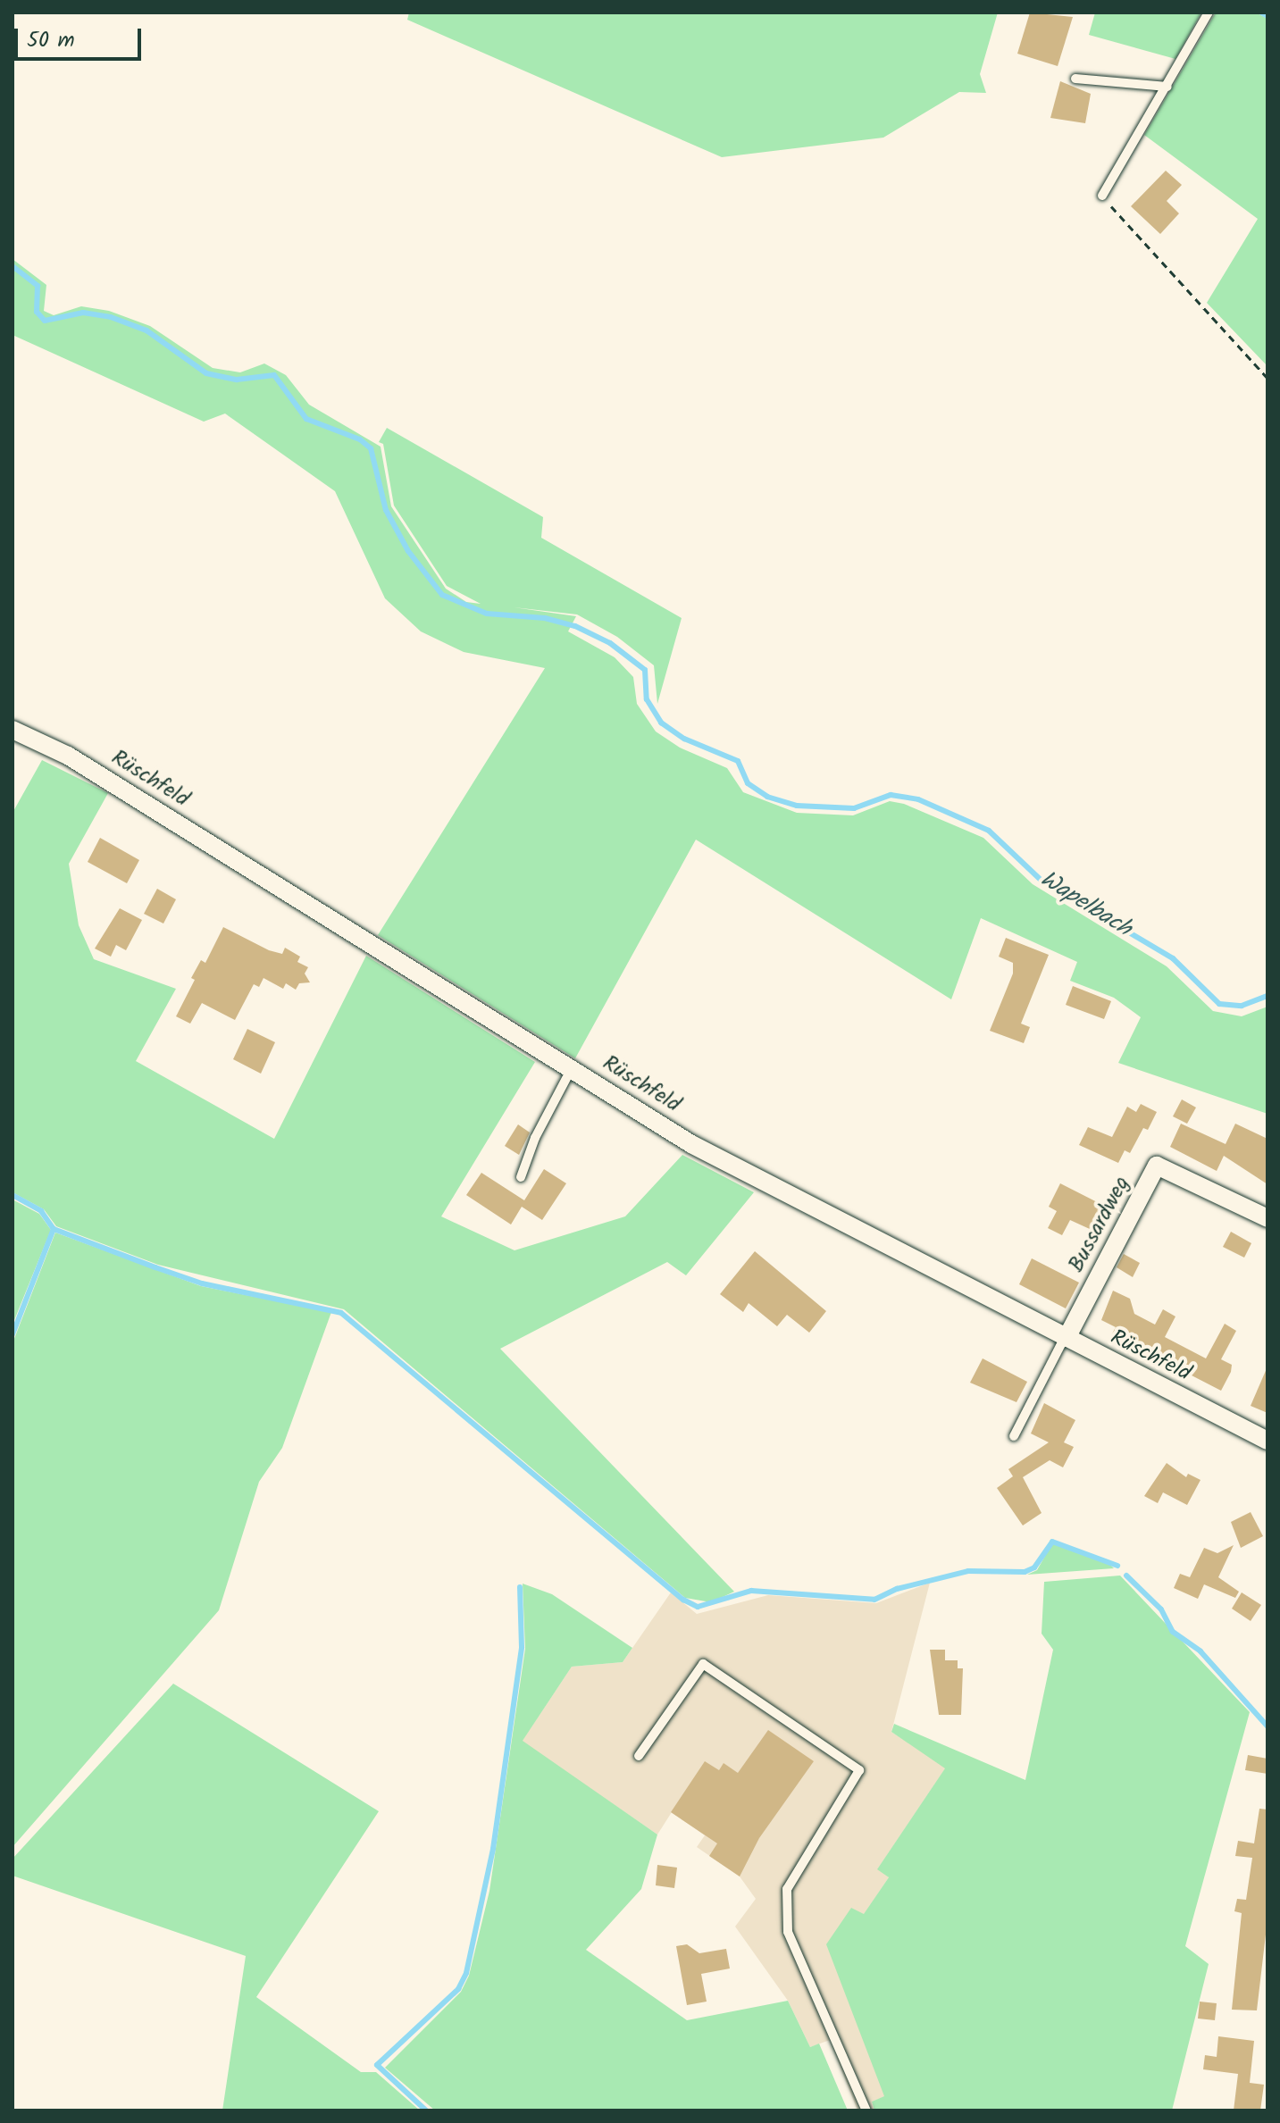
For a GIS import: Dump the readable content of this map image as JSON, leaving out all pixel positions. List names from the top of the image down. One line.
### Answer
{"streets":{"street":["Rüschfeld","Bussardweg"]},"crossings":[["Rüschfeld","Bussardweg"]],"water":["Wapelbach"],"scale_bar":"50 m"}
